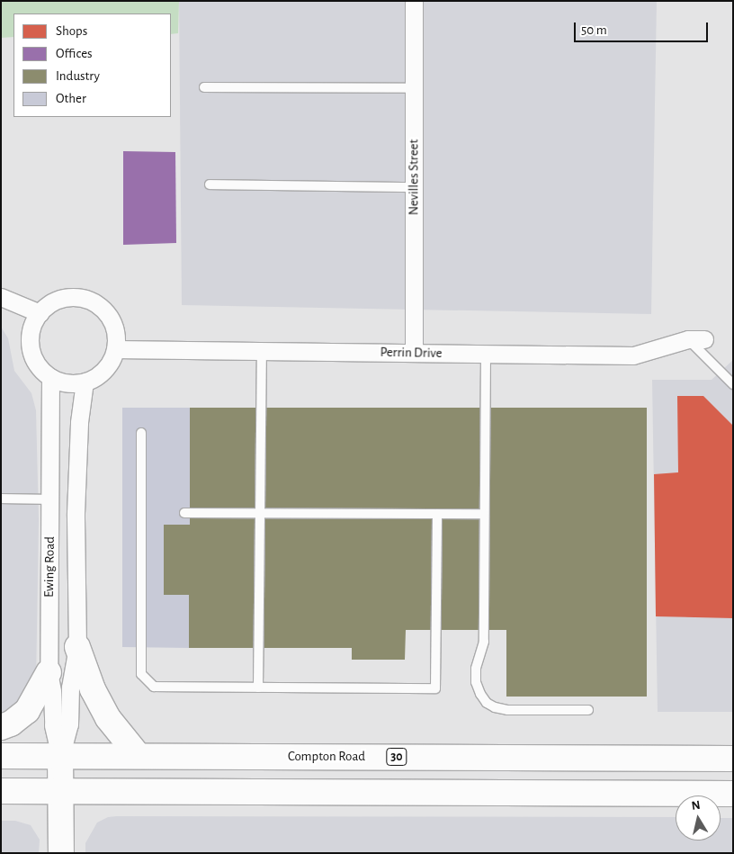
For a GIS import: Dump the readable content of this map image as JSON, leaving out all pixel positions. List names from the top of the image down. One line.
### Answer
{"streets":{"main road":["Ewing Road","Compton Road","30"],"street":["Nevilles Street","Perrin Drive"]},"crossings":[["Nevilles Street","Perrin Drive"],["Perrin Drive","Ewing Road"],["Ewing Road","Compton Road"]],"legend":["Shops","Offices","Industry","Other"],"scale_bar":"50 m","north":"top"}
